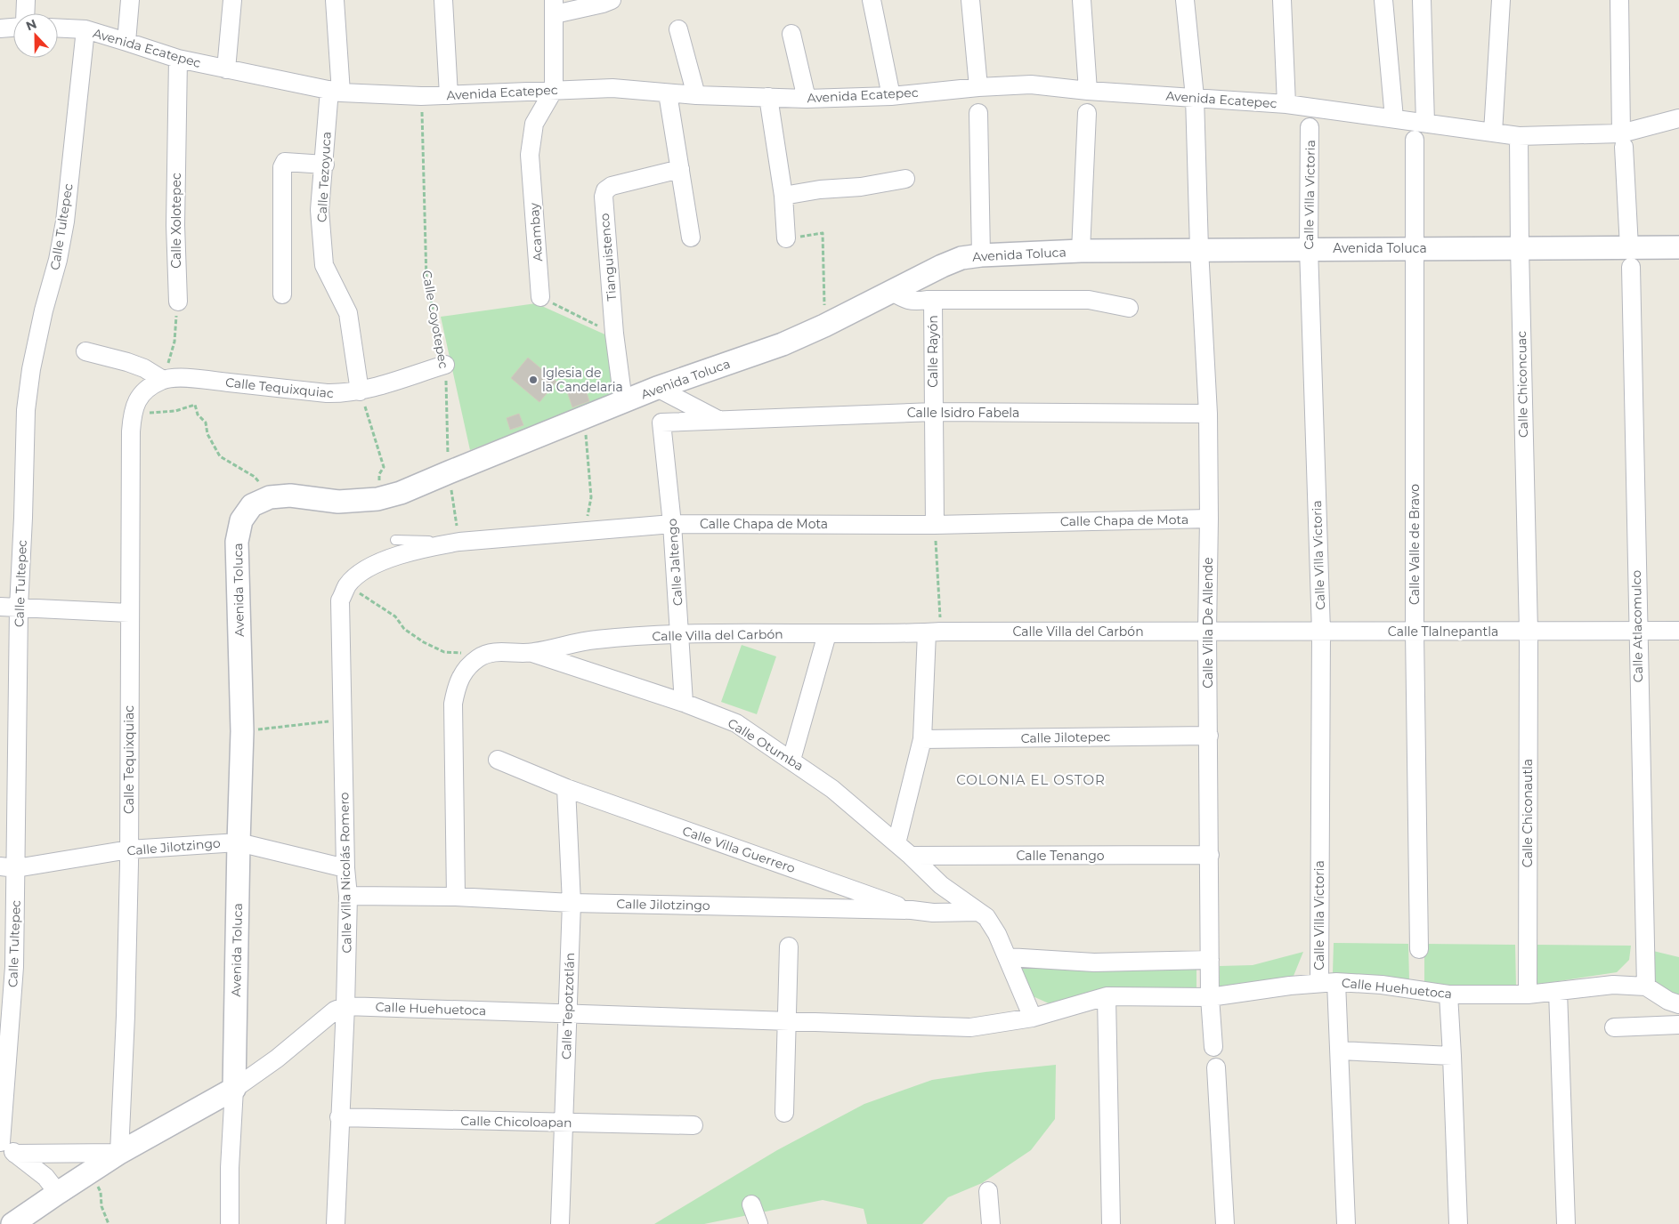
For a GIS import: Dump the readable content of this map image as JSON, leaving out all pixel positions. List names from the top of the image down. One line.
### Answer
{"streets":{"street":["Avenida Ecatepec","Calle Tezoyuca","Calle Villa Victoria","Calle Xolotepec","Calle Tultepec","Acambay","Avenida Toluca","Tianguistenco","Calle Rayón","Calle Chiconcuac","Calle Tequixquiac","Calle Isidro Fabela","Calle Chapa de Mota","Calle Valle de Bravo","Calle Jaltengo","Calle Villa De Allende","Calle Atlacomulco","Calle Villa del Carbón","Calle Tlalnepantla","Calle Jilotepec","Calle Otumba","Calle Chiconautla","Calle Jilotzingo","Calle Villa Guerrero","Calle Tenango","Calle Villa Nicolás Romero","Calle Huehuetoca","Calle Tepotzotlán","Calle Chicoloapan"],"path":["Calle Coyotepec"]},"crossings":[["Avenida Ecatepec","Calle Tezoyuca"],["Avenida Ecatepec","Calle Xolotepec"],["Avenida Ecatepec","Calle Tultepec"],["Avenida Ecatepec","Acambay"],["Avenida Ecatepec","Calle Coyotepec"],["Avenida Ecatepec","Calle Chiconcuac"],["Avenida Ecatepec","Calle Villa De Allende"],["Avenida Ecatepec","Calle Atlacomulco"],["Calle Tezoyuca","Calle Tequixquiac"],["Calle Villa Victoria","Avenida Toluca"],["Calle Villa Victoria","Calle Tlalnepantla"],["Calle Villa Victoria","Calle Huehuetoca"],["Calle Tultepec","Calle Jilotzingo"],["Avenida Toluca","Tianguistenco"],["Avenida Toluca","Calle Coyotepec"],["Avenida Toluca","Calle Rayón"],["Avenida Toluca","Calle Chiconcuac"],["Avenida Toluca","Calle Isidro Fabela"],["Avenida Toluca","Calle Valle de Bravo"],["Avenida Toluca","Calle Villa De Allende"],["Avenida Toluca","Calle Atlacomulco"],["Avenida Toluca","Calle Jilotzingo"],["Calle Coyotepec","Calle Tequixquiac"],["Calle Coyotepec","Calle Chapa de Mota"],["Calle Rayón","Calle Isidro Fabela"],["Calle Rayón","Calle Chapa de Mota"],["Calle Chiconcuac","Calle Tlalnepantla"],["Calle Chiconcuac","Calle Chiconautla"],["Calle Tequixquiac","Calle Jilotzingo"],["Calle Isidro Fabela","Calle Jaltengo"],["Calle Isidro Fabela","Calle Villa De Allende"],["Calle Chapa de Mota","Calle Jaltengo"],["Calle Chapa de Mota","Calle Villa De Allende"],["Calle Chapa de Mota","Calle Villa Nicolás Romero"],["Calle Valle de Bravo","Calle Tlalnepantla"],["Calle Jaltengo","Calle Villa del Carbón"],["Calle Jaltengo","Calle Otumba"],["Calle Villa De Allende","Calle Villa del Carbón"],["Calle Villa De Allende","Calle Tlalnepantla"],["Calle Villa De Allende","Calle Jilotepec"],["Calle Villa De Allende","Calle Tenango"],["Calle Villa De Allende","Calle Huehuetoca"],["Calle Atlacomulco","Calle Tlalnepantla"],["Calle Atlacomulco","Calle Huehuetoca"],["Calle Villa del Carbón","Calle Tlalnepantla"],["Calle Villa del Carbón","Calle Otumba"],["Calle Villa del Carbón","Calle Jilotzingo"],["Calle Tlalnepantla","Calle Chiconautla"],["Calle Otumba","Calle Jilotzingo"],["Calle Otumba","Calle Tenango"],["Calle Otumba","Calle Huehuetoca"],["Calle Chiconautla","Calle Huehuetoca"],["Calle Jilotzingo","Calle Villa Guerrero"],["Calle Jilotzingo","Calle Villa Nicolás Romero"],["Calle Jilotzingo","Calle Tepotzotlán"],["Calle Villa Guerrero","Calle Tepotzotlán"],["Calle Villa Nicolás Romero","Calle Huehuetoca"],["Calle Villa Nicolás Romero","Calle Chicoloapan"],["Calle Huehuetoca","Calle Tepotzotlán"],["Calle Tepotzotlán","Calle Chicoloapan"]],"districts":["COLONIA EL OSTOR"],"places":["Iglesia de la Candelaria"],"north":"top"}
